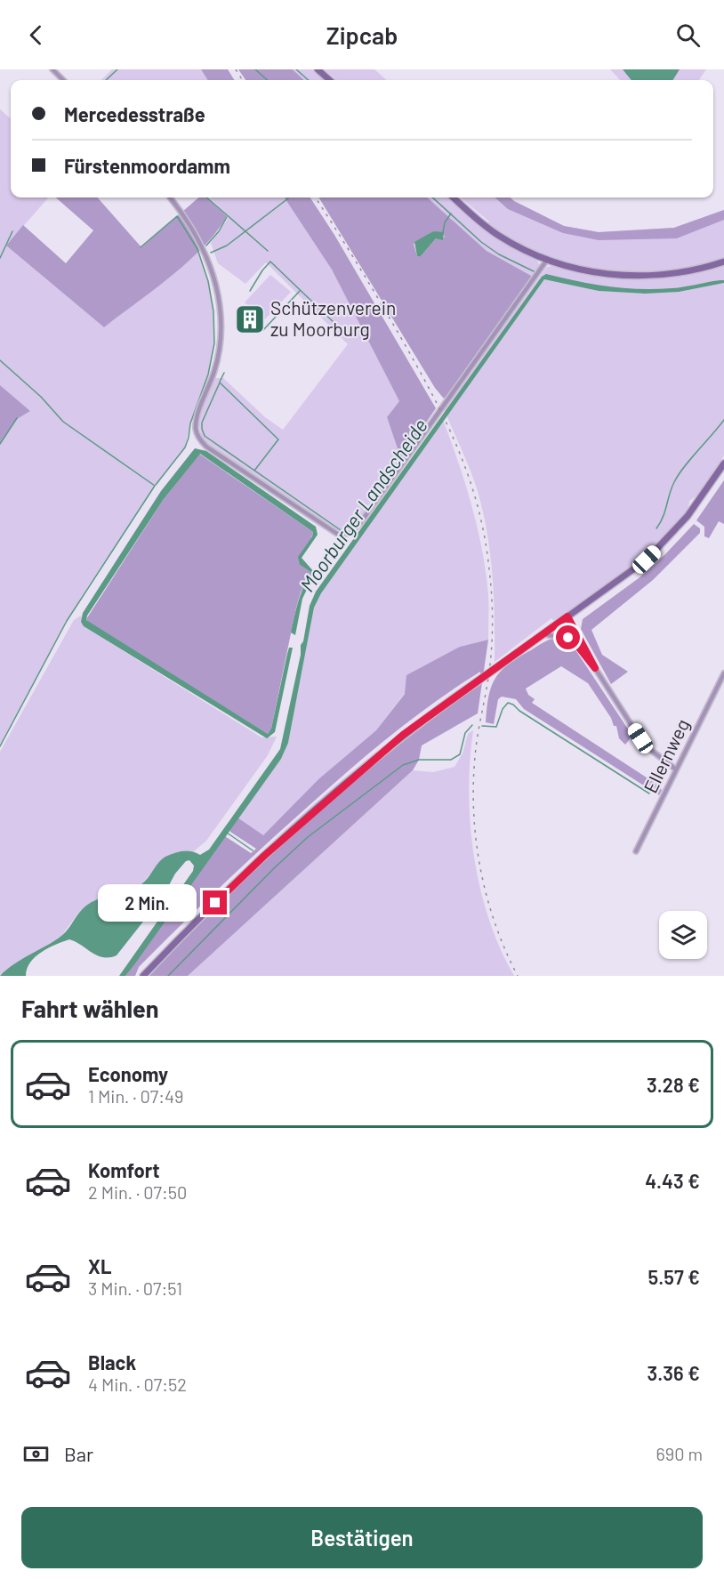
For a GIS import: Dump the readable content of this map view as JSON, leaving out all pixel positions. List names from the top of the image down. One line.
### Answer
{"streets":{"street":["Ellernweg"]},"water":["Moorburger Landscheide"],"places":{"building":["Schützenverein zu Moorburg"]},"page":{"header":"Zipcab","banner":["Mercedesstraße","Fürstenmoordamm"],"bubble":"2 Min.","heading":"Fahrt wählen","list":[{"name":"Economy","note":"1 Min. · 07:49","value":"3.28 €"},{"name":"Komfort","note":"2 Min. · 07:50","value":"4.43 €"},{"name":"XL","note":"3 Min. · 07:51","value":"5.57 €"},{"name":"Black","note":"4 Min. · 07:52","value":"3.36 €"}],"pay":["Bar","690 m"],"buttons":"Bestätigen"}}
